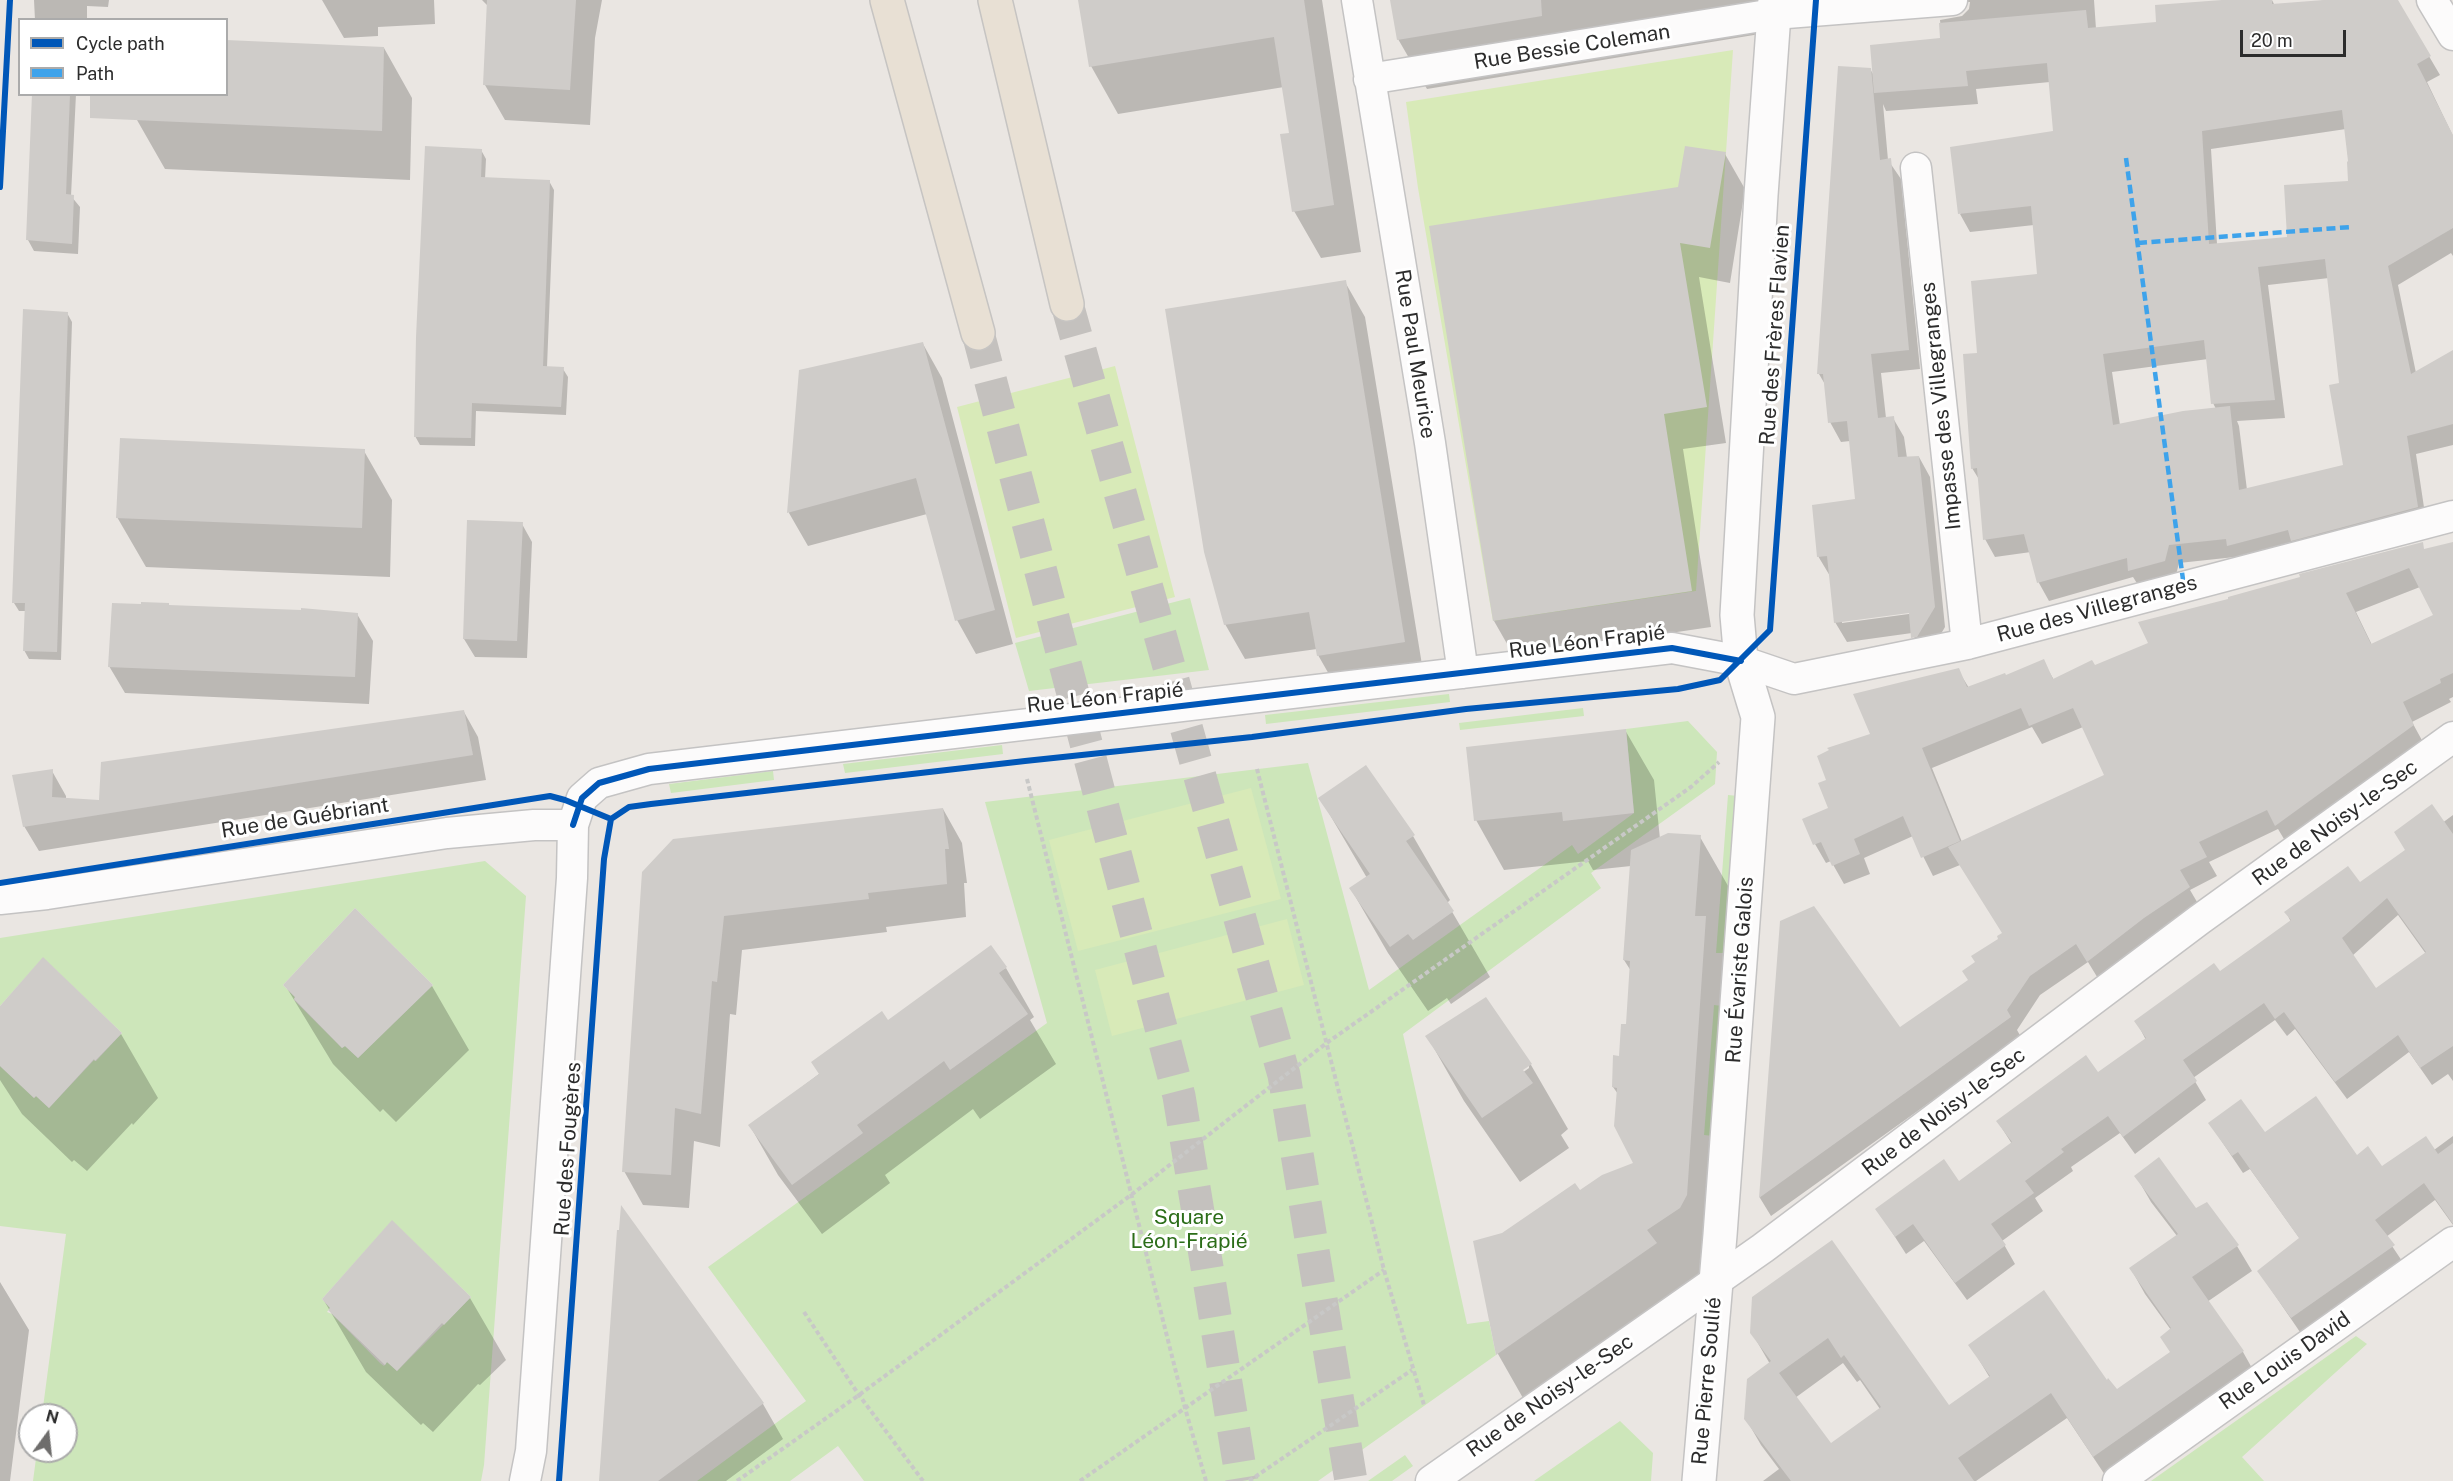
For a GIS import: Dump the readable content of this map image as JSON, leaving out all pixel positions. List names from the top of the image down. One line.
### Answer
{"streets":{"street":["Rue Bessie Coleman","Rue des Frères Flavien","Rue Paul Meurice","Impasse des Villegranges","Rue des Villegranges","Rue Léon Frapié","Rue de Guébriant","Rue de Noisy-le-Sec","Rue Évariste Galois","Rue des Fougères","Rue Louis David","Rue Pierre Soulié"]},"crossings":[["Rue Bessie Coleman","Rue des Frères Flavien"],["Rue Bessie Coleman","Rue Paul Meurice"],["Rue des Frères Flavien","Rue des Villegranges"],["Rue des Frères Flavien","Rue Léon Frapié"],["Rue des Frères Flavien","Rue Évariste Galois"],["Rue Paul Meurice","Rue Léon Frapié"],["Impasse des Villegranges","Rue des Villegranges"],["Rue des Villegranges","Rue Léon Frapié"],["Rue des Villegranges","Rue Évariste Galois"],["Rue Léon Frapié","Rue de Guébriant"],["Rue Léon Frapié","Rue Évariste Galois"],["Rue Léon Frapié","Rue des Fougères"],["Rue de Guébriant","Rue des Fougères"],["Rue de Noisy-le-Sec","Rue Évariste Galois"],["Rue de Noisy-le-Sec","Rue Pierre Soulié"],["Rue Évariste Galois","Rue Pierre Soulié"]],"parks":["Square Léon-Frapié"],"legend":["Cycle path","Path"],"scale_bar":"20 m","north":"top"}
